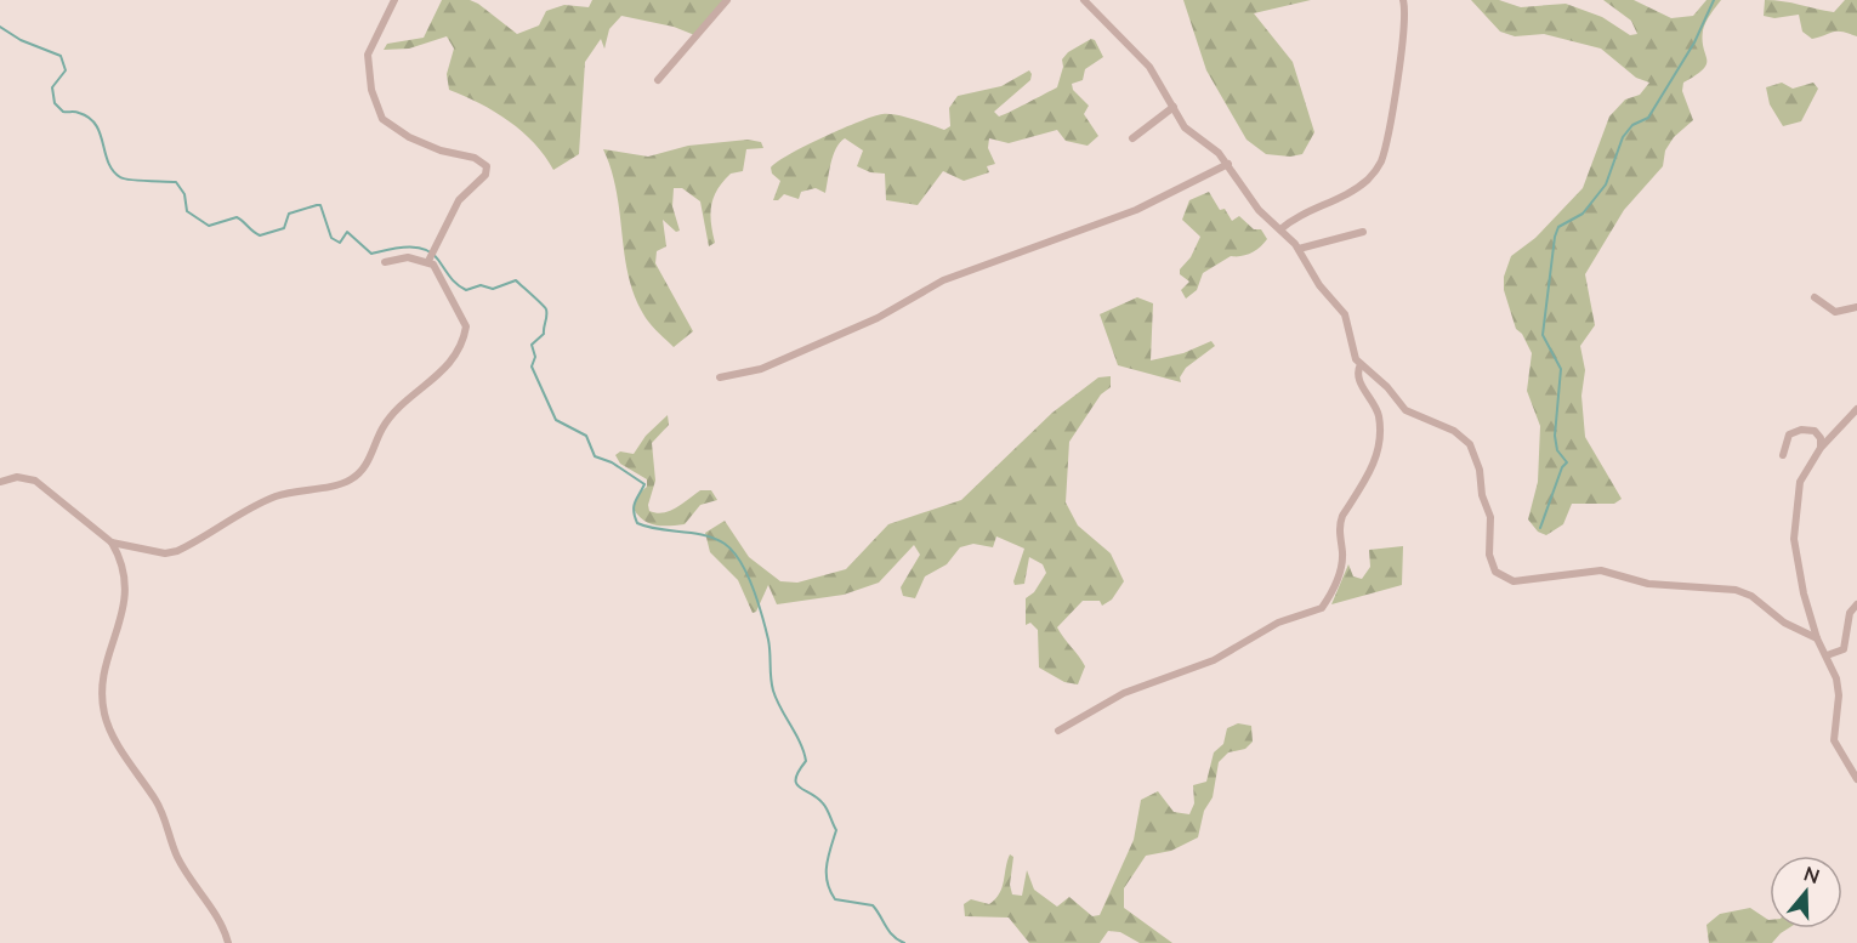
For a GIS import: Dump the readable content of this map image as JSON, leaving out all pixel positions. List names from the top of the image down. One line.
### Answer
{"north":"top"}
